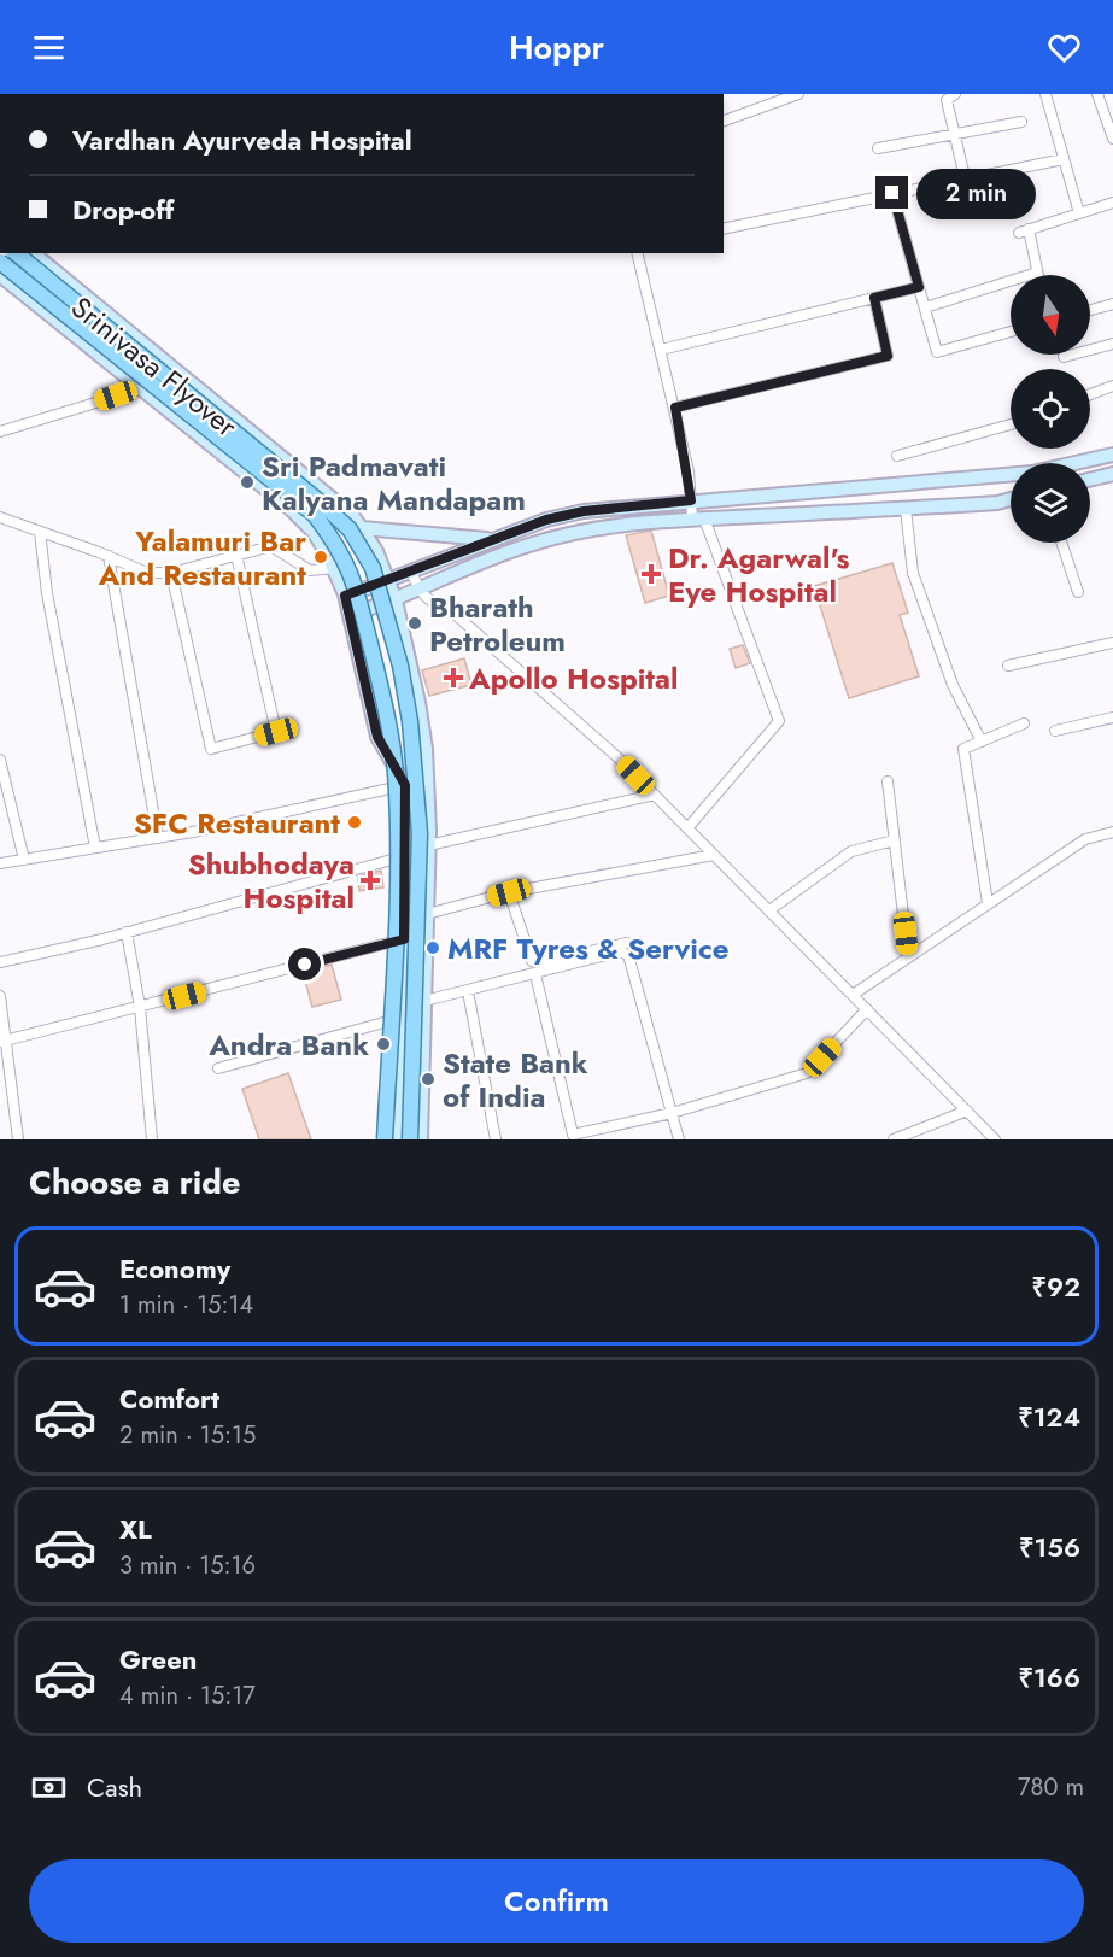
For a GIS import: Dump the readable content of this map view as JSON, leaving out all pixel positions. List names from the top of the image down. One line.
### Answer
{"streets":{"main road":["Srinivasa Flyover"]},"places":{"other":["Sri Padmavati Kalyana Mandapam","Yalamuri Bar And Restaurant","Bharath Petroleum","SFC Restaurant","MRF Tyres & Service","Andra Bank","State Bank of India"],"health":["Dr. Agarwal's Eye Hospital","Apollo Hospital","Shubhodaya Hospital"]},"north":"bottom","page":{"header":"Hoppr","banner":["Vardhan Ayurveda Hospital","Drop-off"],"bubble":"2 min","heading":"Choose a ride","list":[{"name":"Economy","note":"1 min · 15:14","value":"₹92"},{"name":"Comfort","note":"2 min · 15:15","value":"₹124"},{"name":"XL","note":"3 min · 15:16","value":"₹156"},{"name":"Green","note":"4 min · 15:17","value":"₹166"}],"pay":["Cash","780 m"],"buttons":"Confirm"}}
